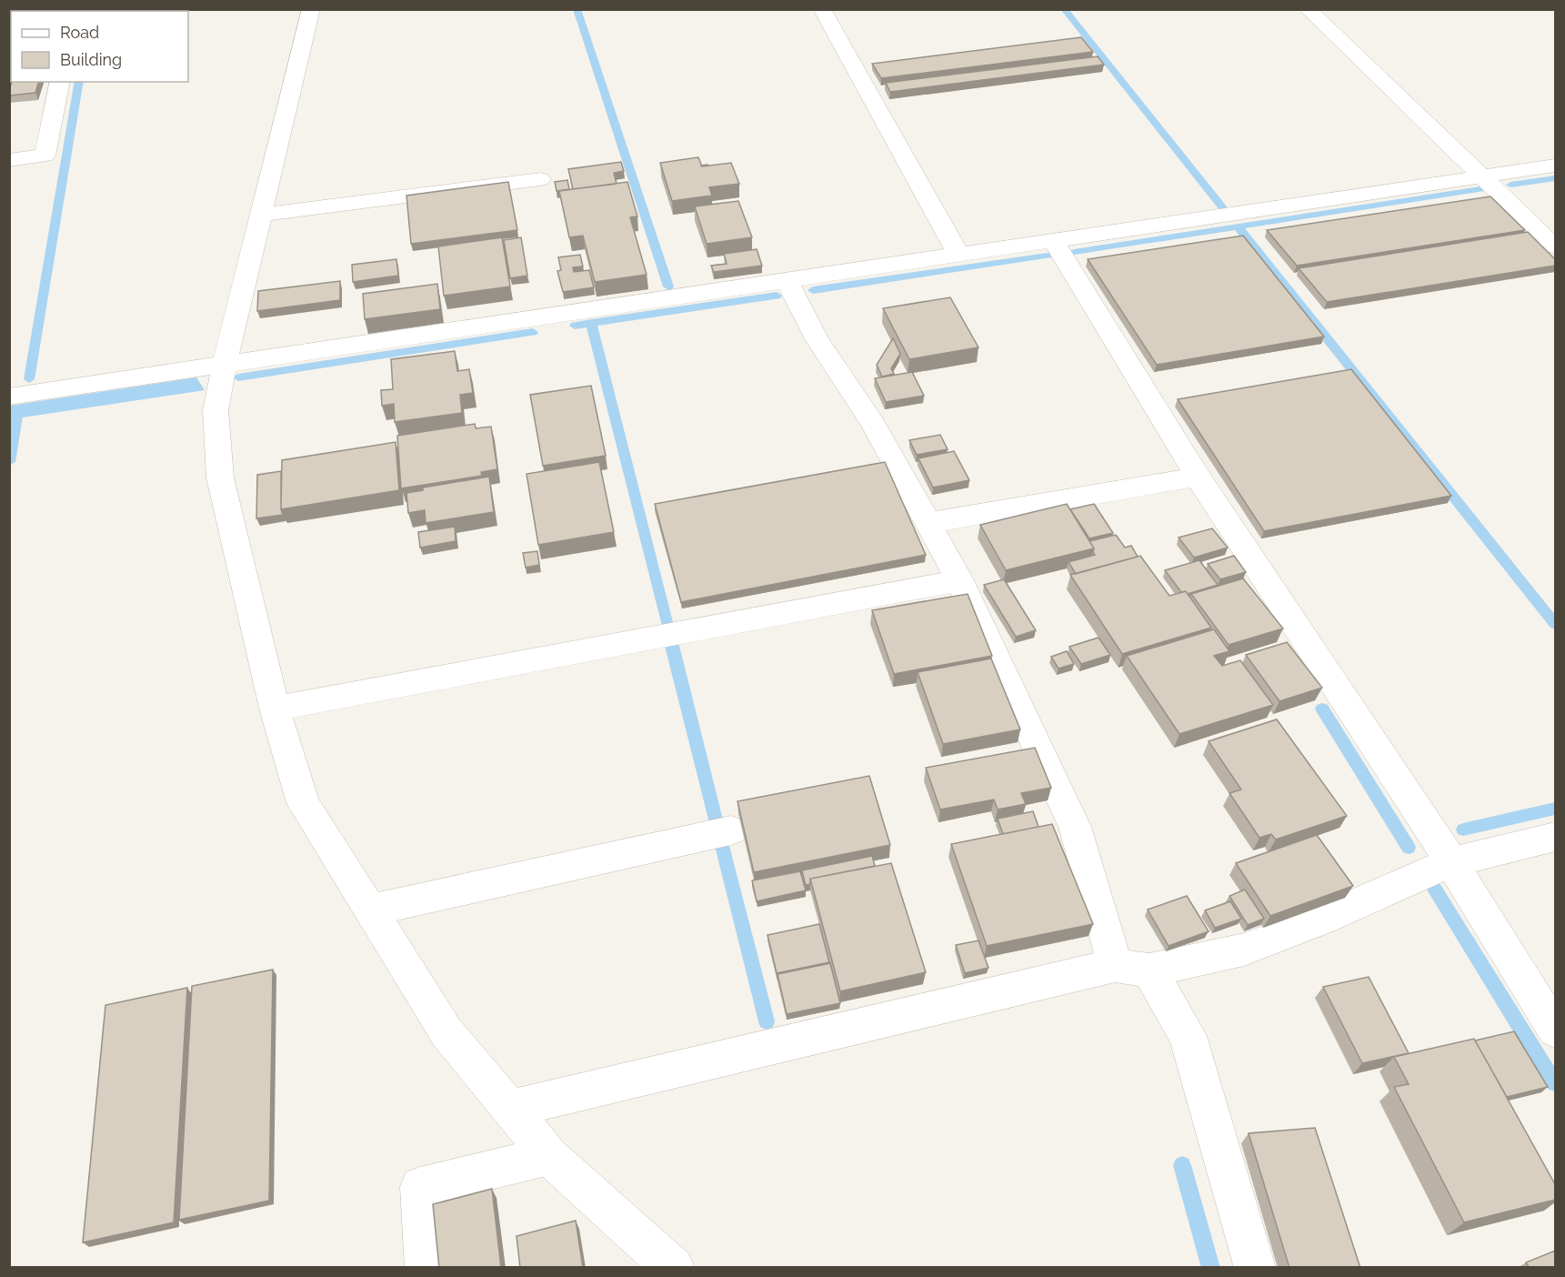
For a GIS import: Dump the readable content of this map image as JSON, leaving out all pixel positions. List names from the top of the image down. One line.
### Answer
{"legend":["Road","Building"]}
